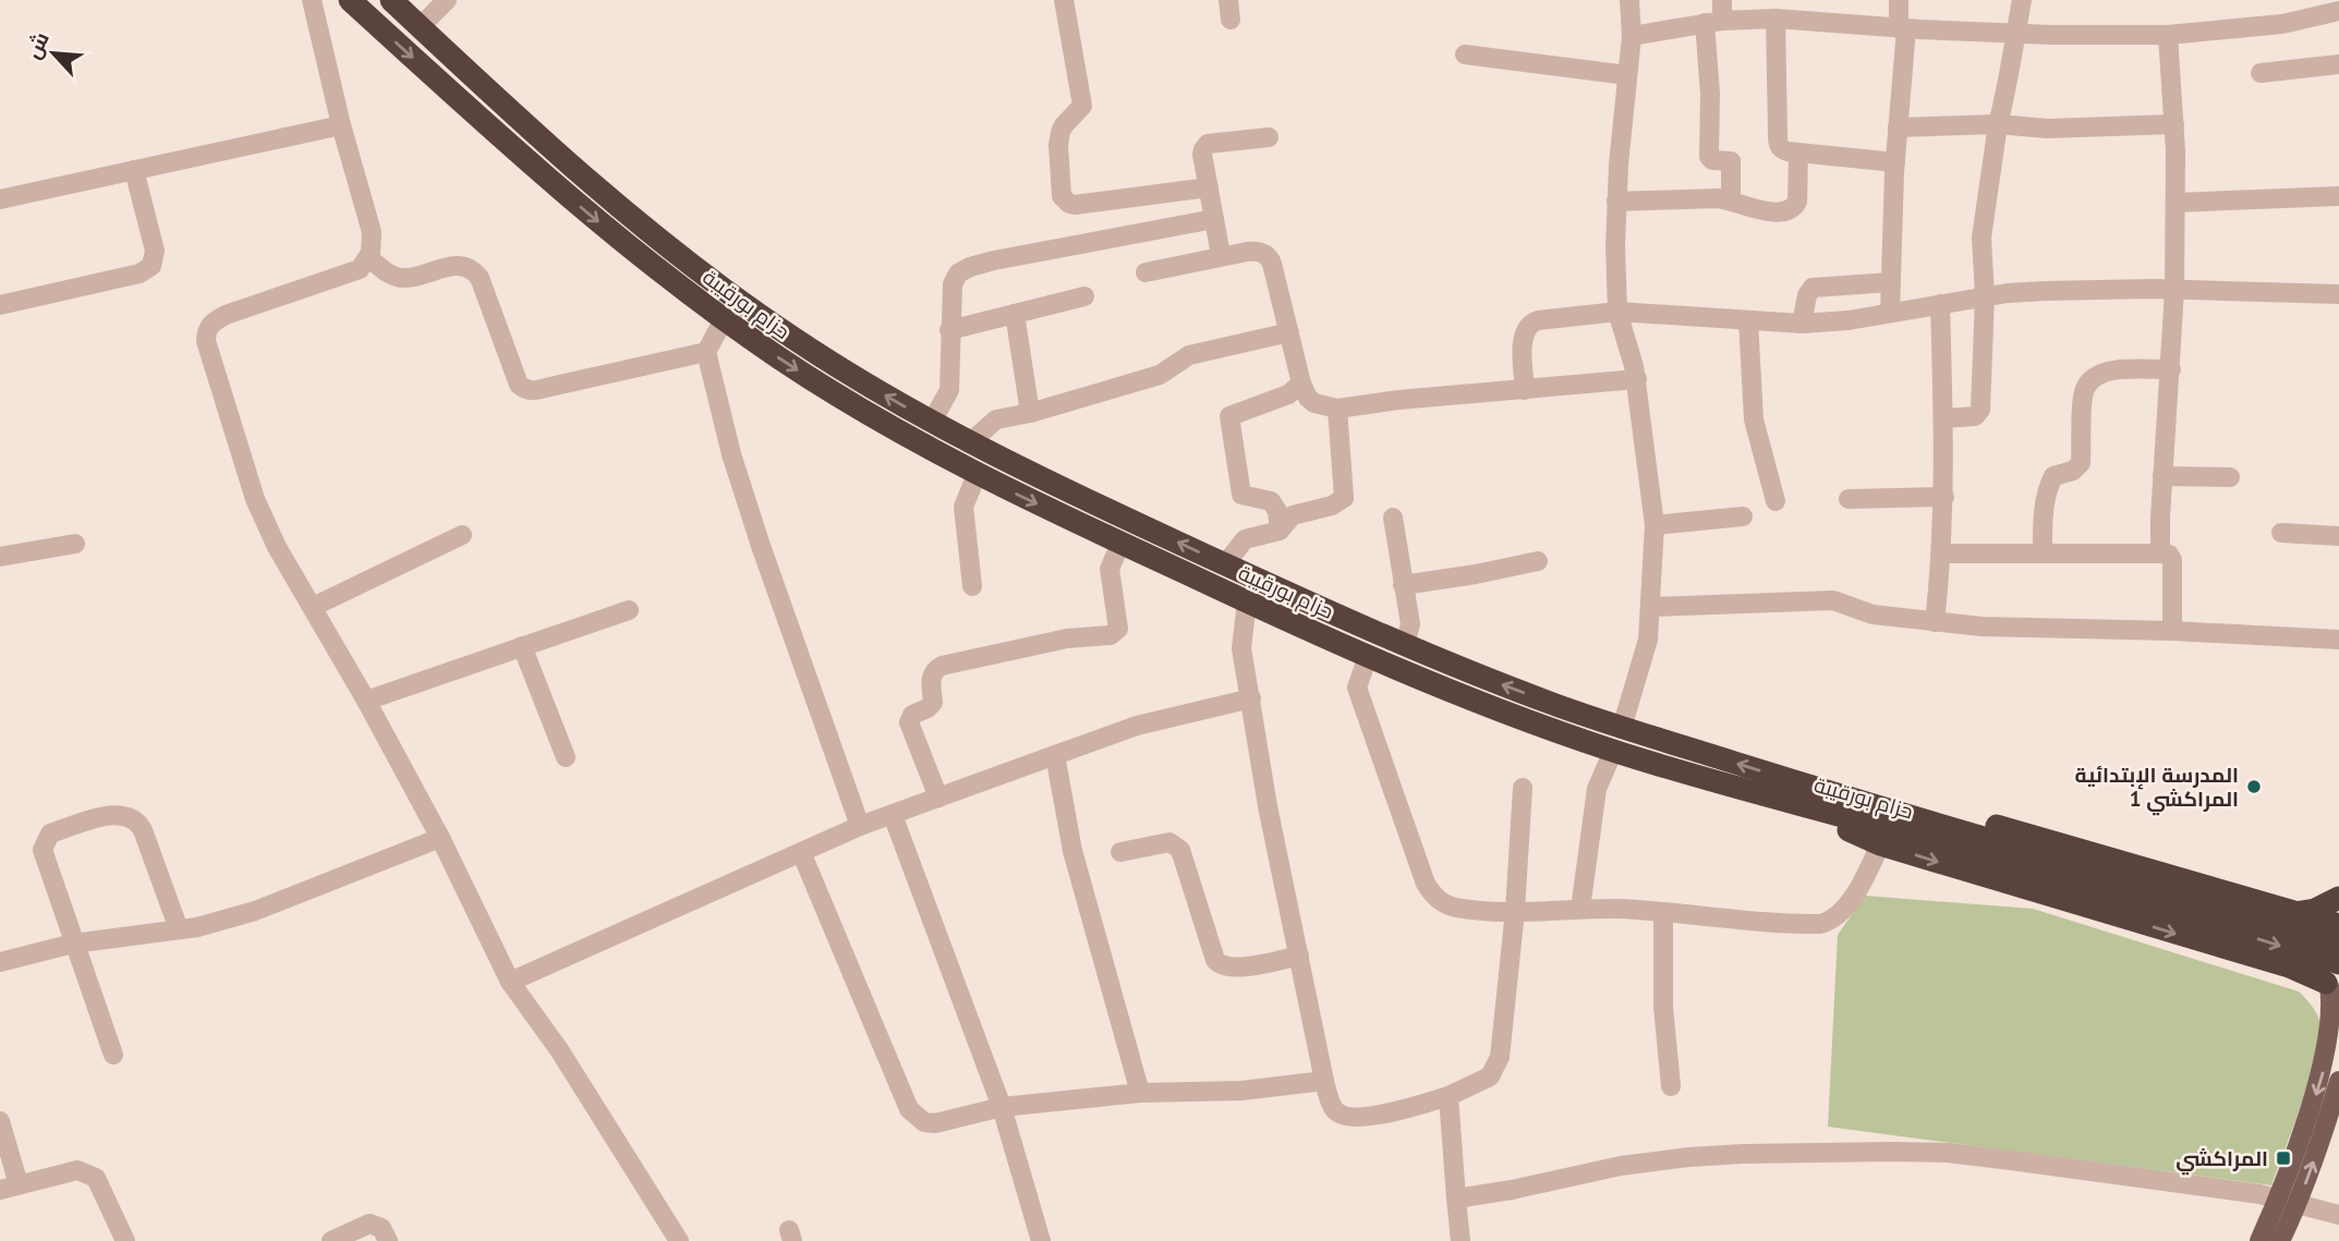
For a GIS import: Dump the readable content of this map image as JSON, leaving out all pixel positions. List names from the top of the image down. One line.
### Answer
{"streets":{"highway":["حزام بورقيبة"]},"places":{"other":["المدرسة الإبتدائية المراكشي 1"],"transit":["المراكشي"]},"north":"top left"}
